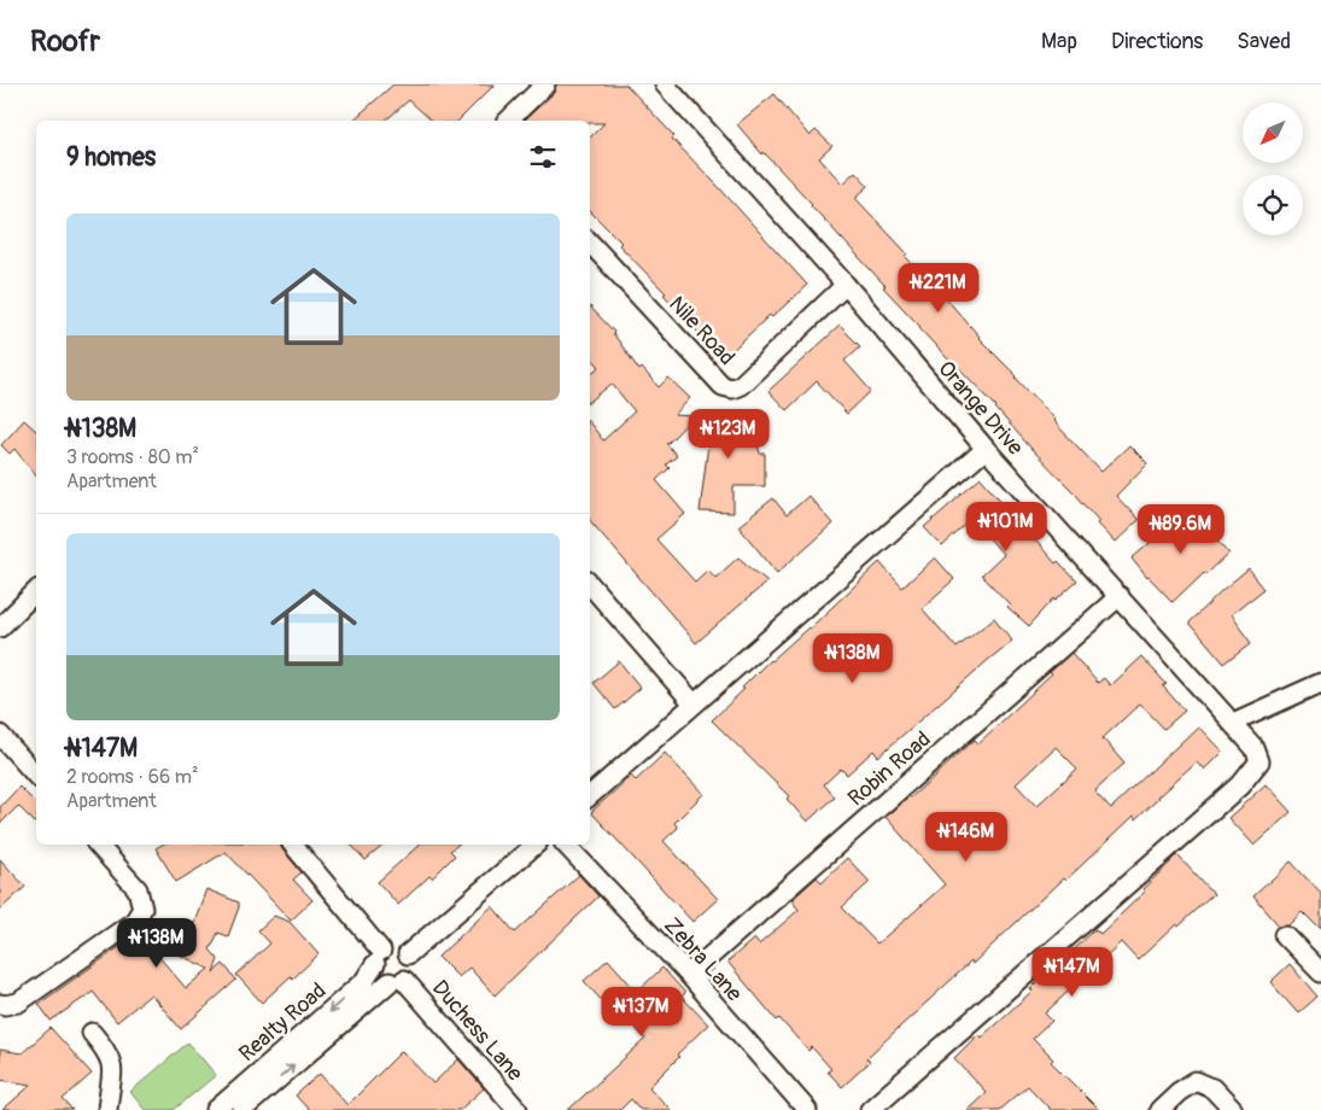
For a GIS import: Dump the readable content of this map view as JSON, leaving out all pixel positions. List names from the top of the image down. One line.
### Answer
{"streets":{"street":["Nile Road","Orange Drive","Robin Road","Zebra Lane","Realty Road","Duchess Lane"]},"crossings":[["Nile Road","Orange Drive"],["Orange Drive","Robin Road"],["Robin Road","Zebra Lane"],["Realty Road","Duchess Lane"]],"north":"bottom left","page":{"header":"Roofr","nav":["Map","Directions","Saved"],"heading":"9 homes","list":[{"name":"₦138M","note":"3 rooms · 80 m² · Apartment"},{"name":"₦147M","note":"2 rooms · 66 m² · Apartment"}],"price":["₦221M","₦123M","₦101M","₦89.6M","₦138M","₦146M","₦138M","₦147M","₦137M"]}}
